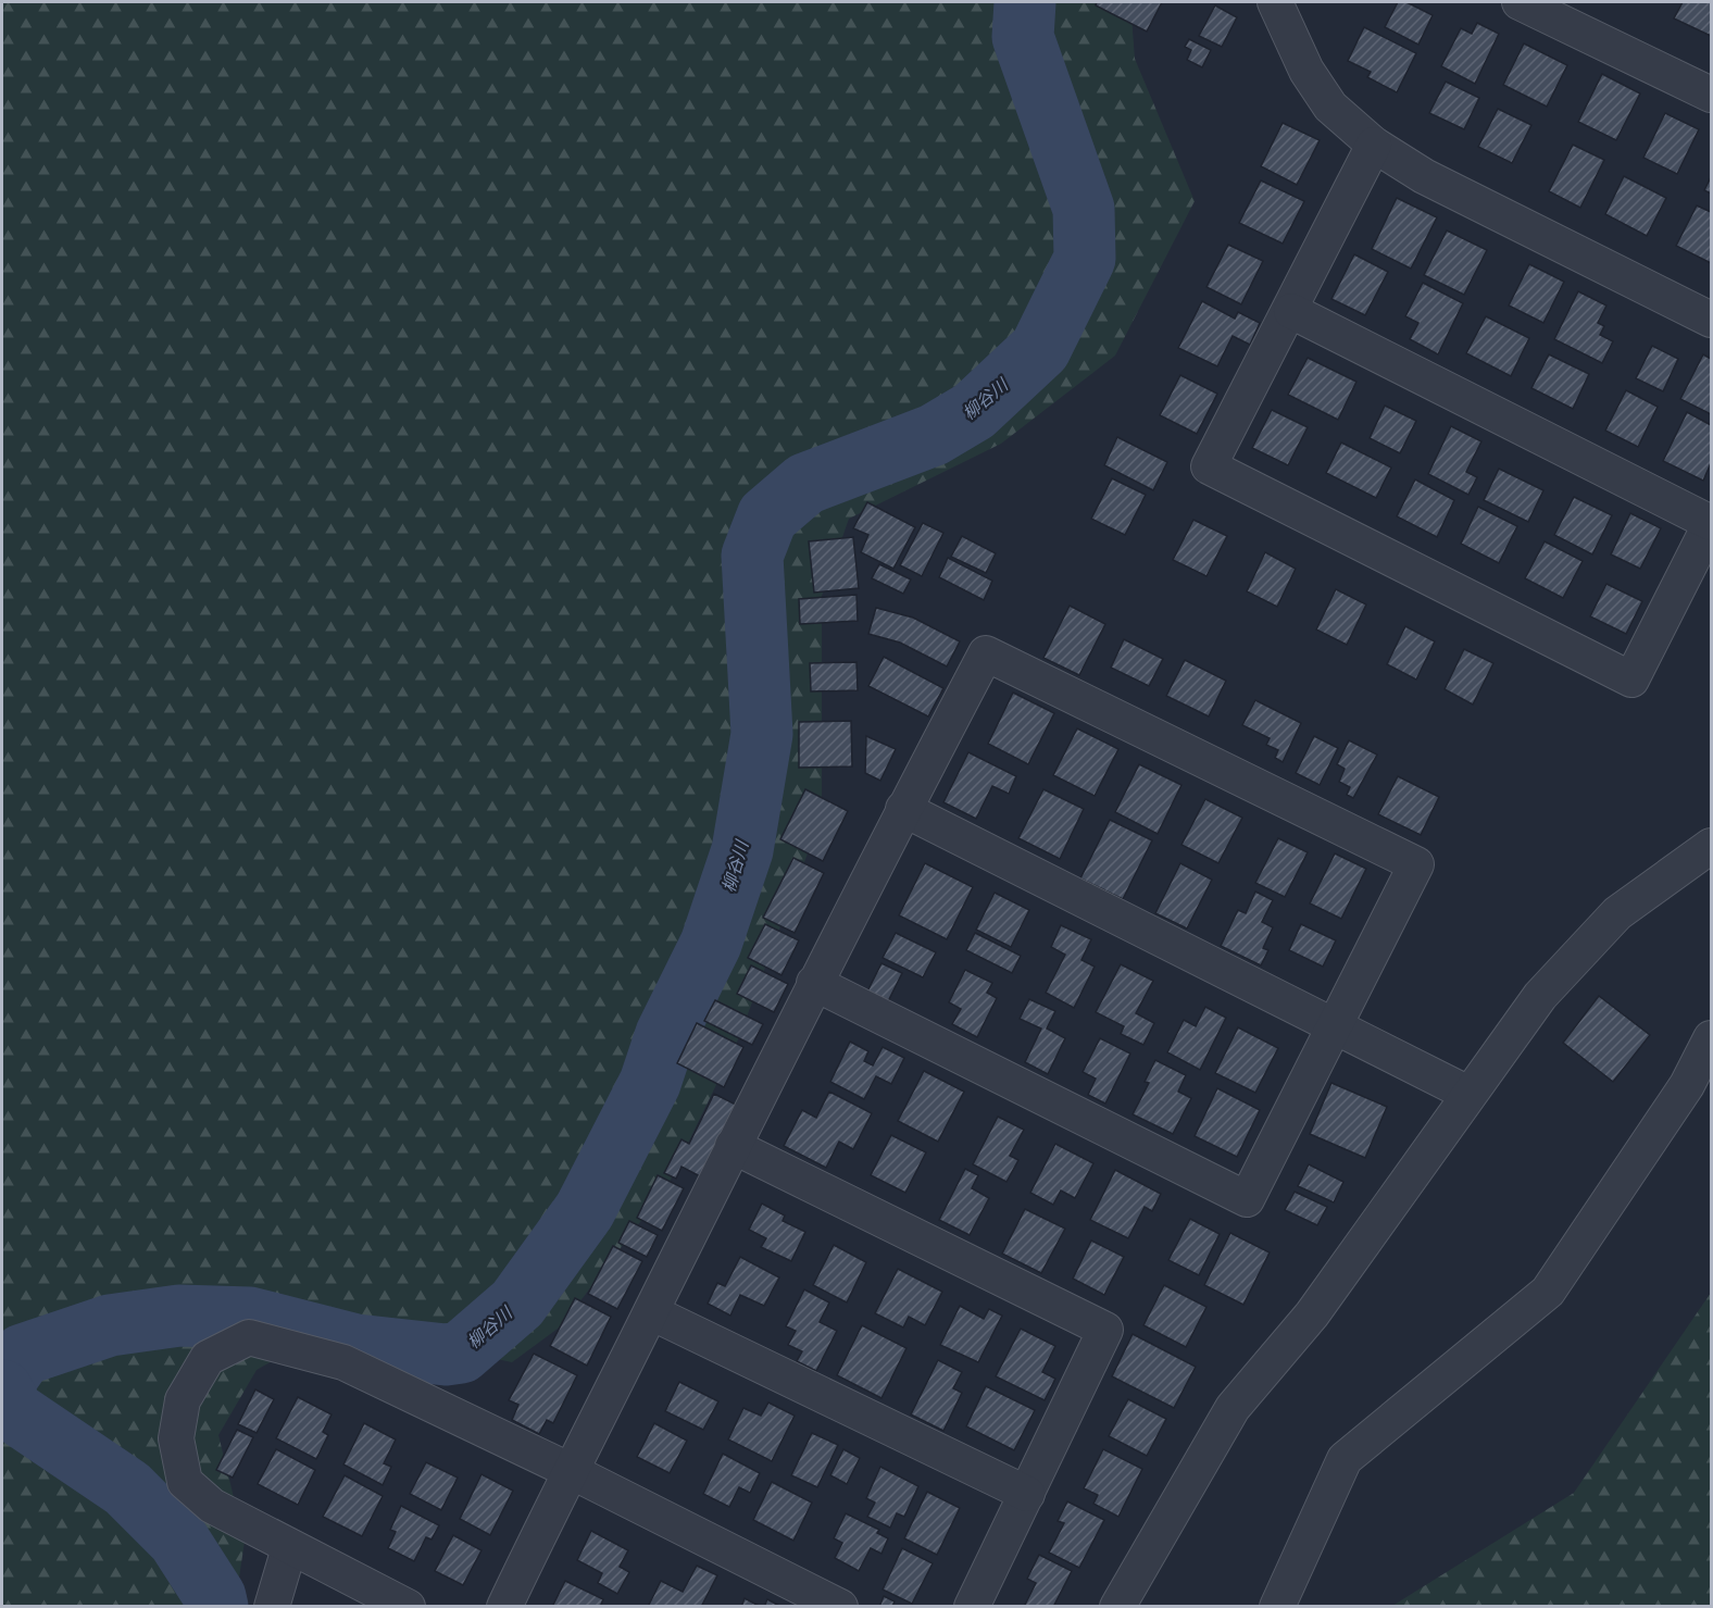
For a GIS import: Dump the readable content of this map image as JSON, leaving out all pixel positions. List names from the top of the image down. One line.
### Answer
{"water":["柳谷川"]}
